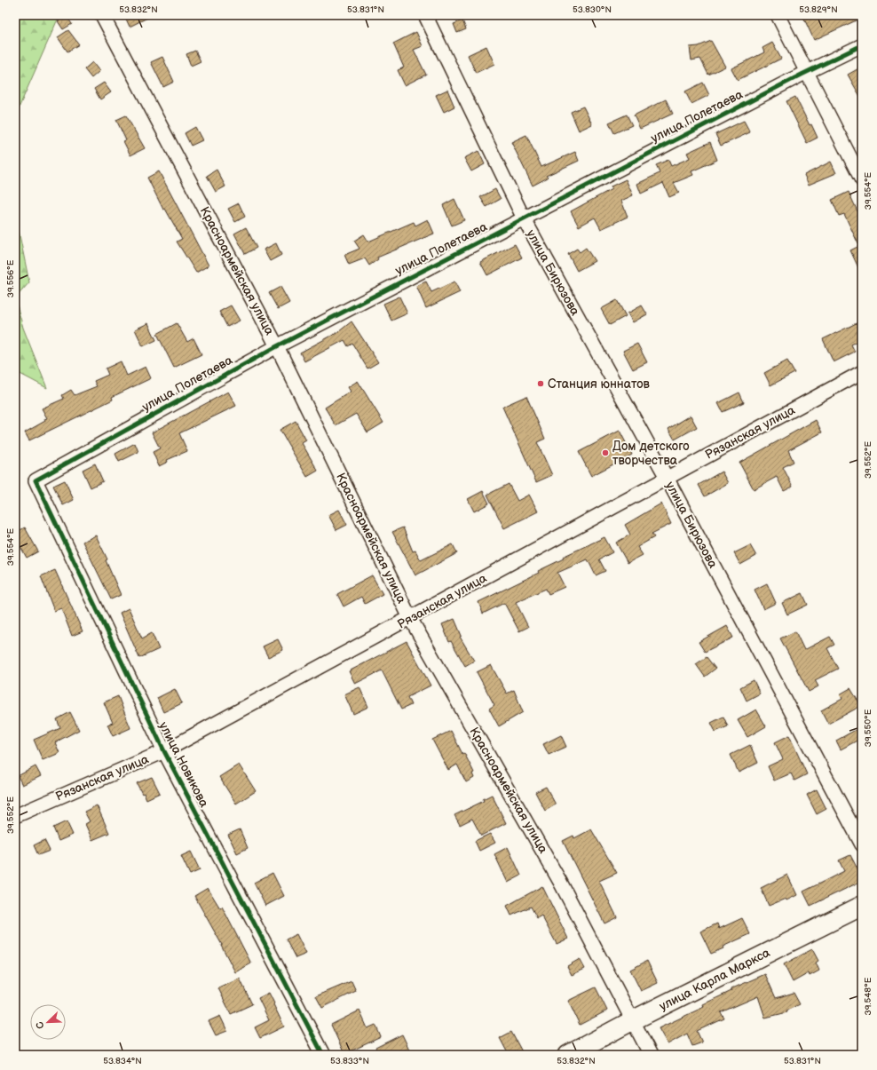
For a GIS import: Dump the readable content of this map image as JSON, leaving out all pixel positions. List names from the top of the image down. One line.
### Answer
{"streets":{"main road":["улица Карла Маркса"],"street":["улица Полетаева","Красноармейская улица","улица Бирюзова","Рязанская улица","улица Новикова"]},"crossings":[["улица Полетаева","Красноармейская улица"],["улица Полетаева","улица Бирюзова"],["улица Полетаева","улица Новикова"],["Красноармейская улица","Рязанская улица"],["Красноармейская улица","улица Карла Маркса"],["улица Бирюзова","Рязанская улица"],["Рязанская улица","улица Новикова"]],"places":["Станция юннатов","Дом детского творчества"],"north":"bottom left","coordinates":["53.832°N","53.831°N","53.830°N","53.829°N","39.554°E","39.556°E","39.552°E","39.550°E","39.548°E","53.834°N","53.833°N"]}
